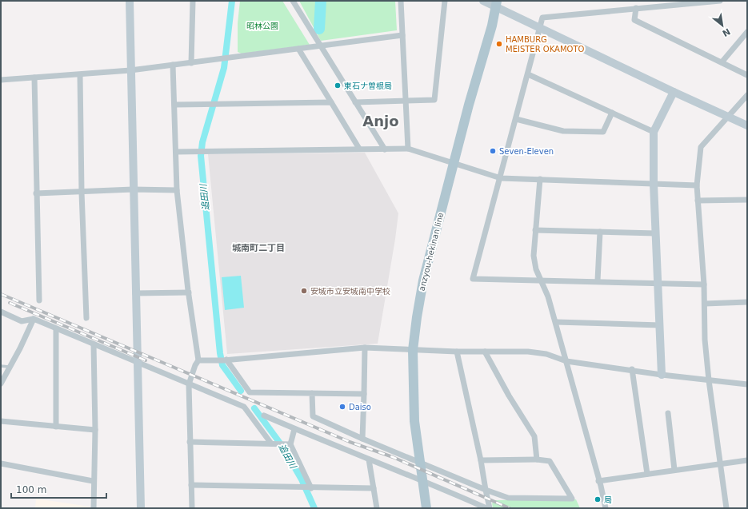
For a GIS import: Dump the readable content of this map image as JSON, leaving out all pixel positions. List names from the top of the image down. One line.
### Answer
{"streets":{"main road":["anzyou-hekinan line"]},"districts":["Anjo","城南町二丁目"],"water":["追田川"],"parks":["昭林公園"],"places":["HAMBURG MEISTER OKAMOTO","東石ナ曽根局","Seven-Eleven","安城市立安城南中学校","Daiso","局"],"scale_bar":"100 m","north":"bottom right"}
